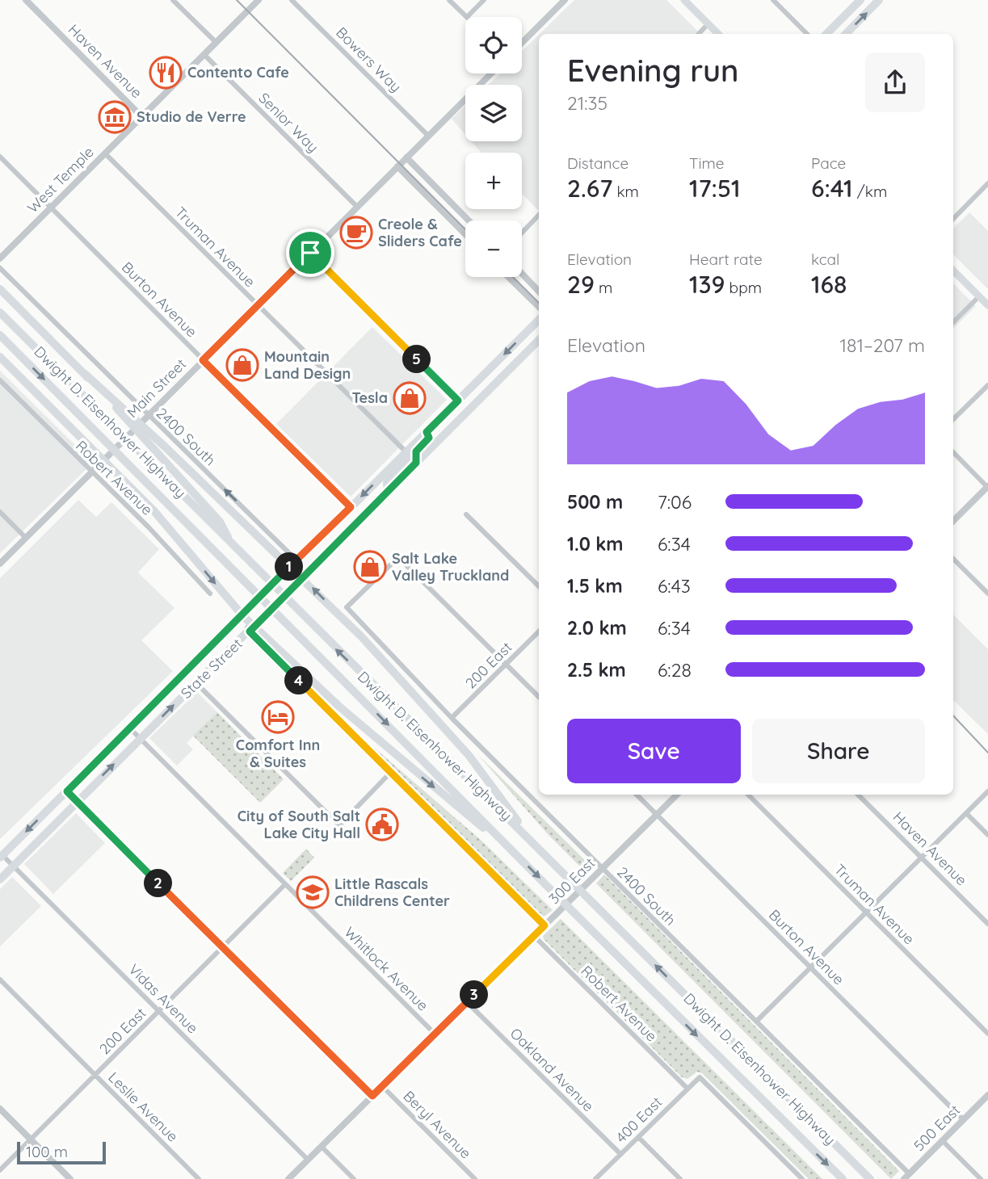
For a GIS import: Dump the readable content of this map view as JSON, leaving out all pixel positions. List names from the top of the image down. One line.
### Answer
{"streets":{"highway":["Dwight D. Eisenhower Highway"],"main road":["State Street"],"street":["Bowers Way","Haven Avenue","Senior Way","West Temple","Truman Avenue","Burton Avenue","Main Street","2400 South","Robert Avenue","200 East","300 East","Whitlock Avenue","Vidas Avenue","Oakland Avenue","Leslie Avenue","400 East","Beryl Avenue","500 East"]},"crossings":[["Bowers Way","Main Street"],["Haven Avenue","West Temple"],["Senior Way","West Temple"],["Senior Way","Main Street"],["West Temple","Truman Avenue"],["West Temple","Burton Avenue"],["Truman Avenue","Main Street"],["Truman Avenue","State Street"],["Burton Avenue","Main Street"],["Burton Avenue","State Street"],["Burton Avenue","300 East"],["Burton Avenue","500 East"],["Main Street","2400 South"],["Main Street","Robert Avenue"],["2400 South","200 East"],["2400 South","State Street"],["2400 South","300 East"],["2400 South","500 East"],["Robert Avenue","300 East"],["Robert Avenue","400 East"],["200 East","Whitlock Avenue"],["200 East","Vidas Avenue"],["200 East","Leslie Avenue"],["State Street","Whitlock Avenue"],["State Street","Vidas Avenue"],["300 East","Whitlock Avenue"],["300 East","Vidas Avenue"],["300 East","Oakland Avenue"],["300 East","Beryl Avenue"],["Oakland Avenue","400 East"]],"places":{"restaurant":["Contento Cafe"],"museum":["Studio de Verre"],"cafe":["Creole & Sliders Cafe"],"shop":["Mountain Land Design","Tesla","Salt Lake Valley Truckland"],"hotel":["Comfort Inn & Suites"],"public building":["City of South Salt Lake City Hall"],"school or university":["Little Rascals Childrens Center"]},"scale_bar":"100 m","page":{"map_buttons":["+","−"],"heading":["Evening run","21:35"],"stats":[["Distance","2.67 km"],["Time","17:51"],["Pace","6:41 /km"],["Elevation","29 m"],["Heart rate","139 bpm"],["kcal","168"]],"chart":["Elevation","181–207 m"],"pins":["5","1","4","2","3"],"list":[{"name":"500 m","note":"7:06"},{"name":"1.0 km","note":"6:34"},{"name":"1.5 km","note":"6:43"},{"name":"2.0 km","note":"6:34"},{"name":"2.5 km","note":"6:28"}],"buttons":["Save","Share"],"scale":"100 m"}}
